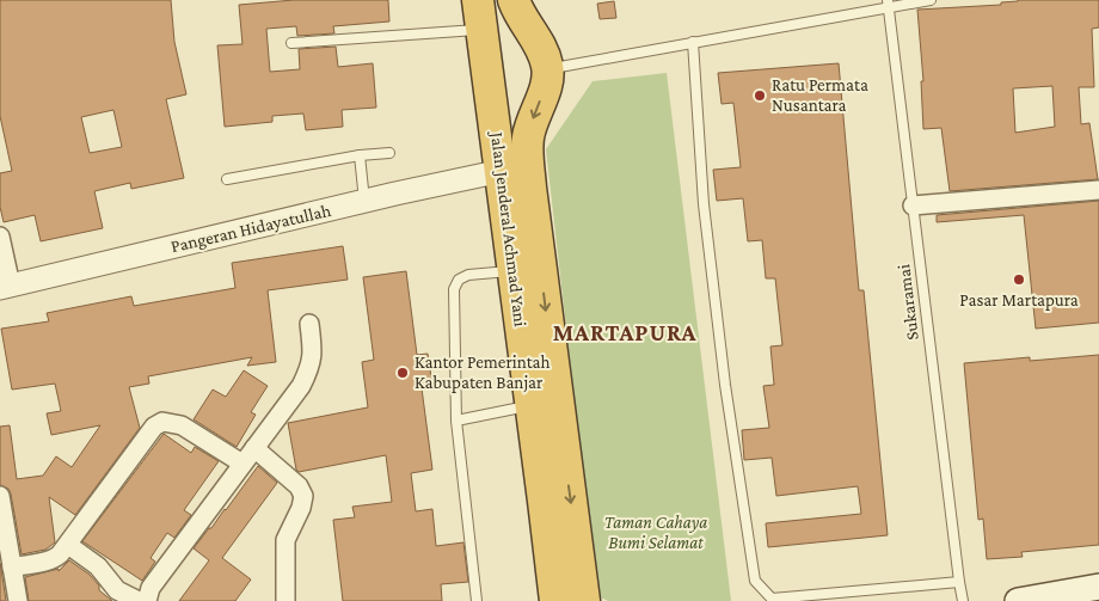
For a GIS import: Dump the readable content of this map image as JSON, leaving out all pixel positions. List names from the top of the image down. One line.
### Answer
{"streets":{"highway":["Jalan Jenderal Achmad Yani"],"street":["Pangeran Hidayatullah"],"lane":["Sukaramai"]},"crossings":[["Pangeran Hidayatullah","Jalan Jenderal Achmad Yani"]],"districts":["MARTAPURA"],"parks":["Taman Cahaya Bumi Selamat"],"places":["Ratu Permata Nusantara","Pasar Martapura","Kantor Pemerintah Kabupaten Banjar"]}
